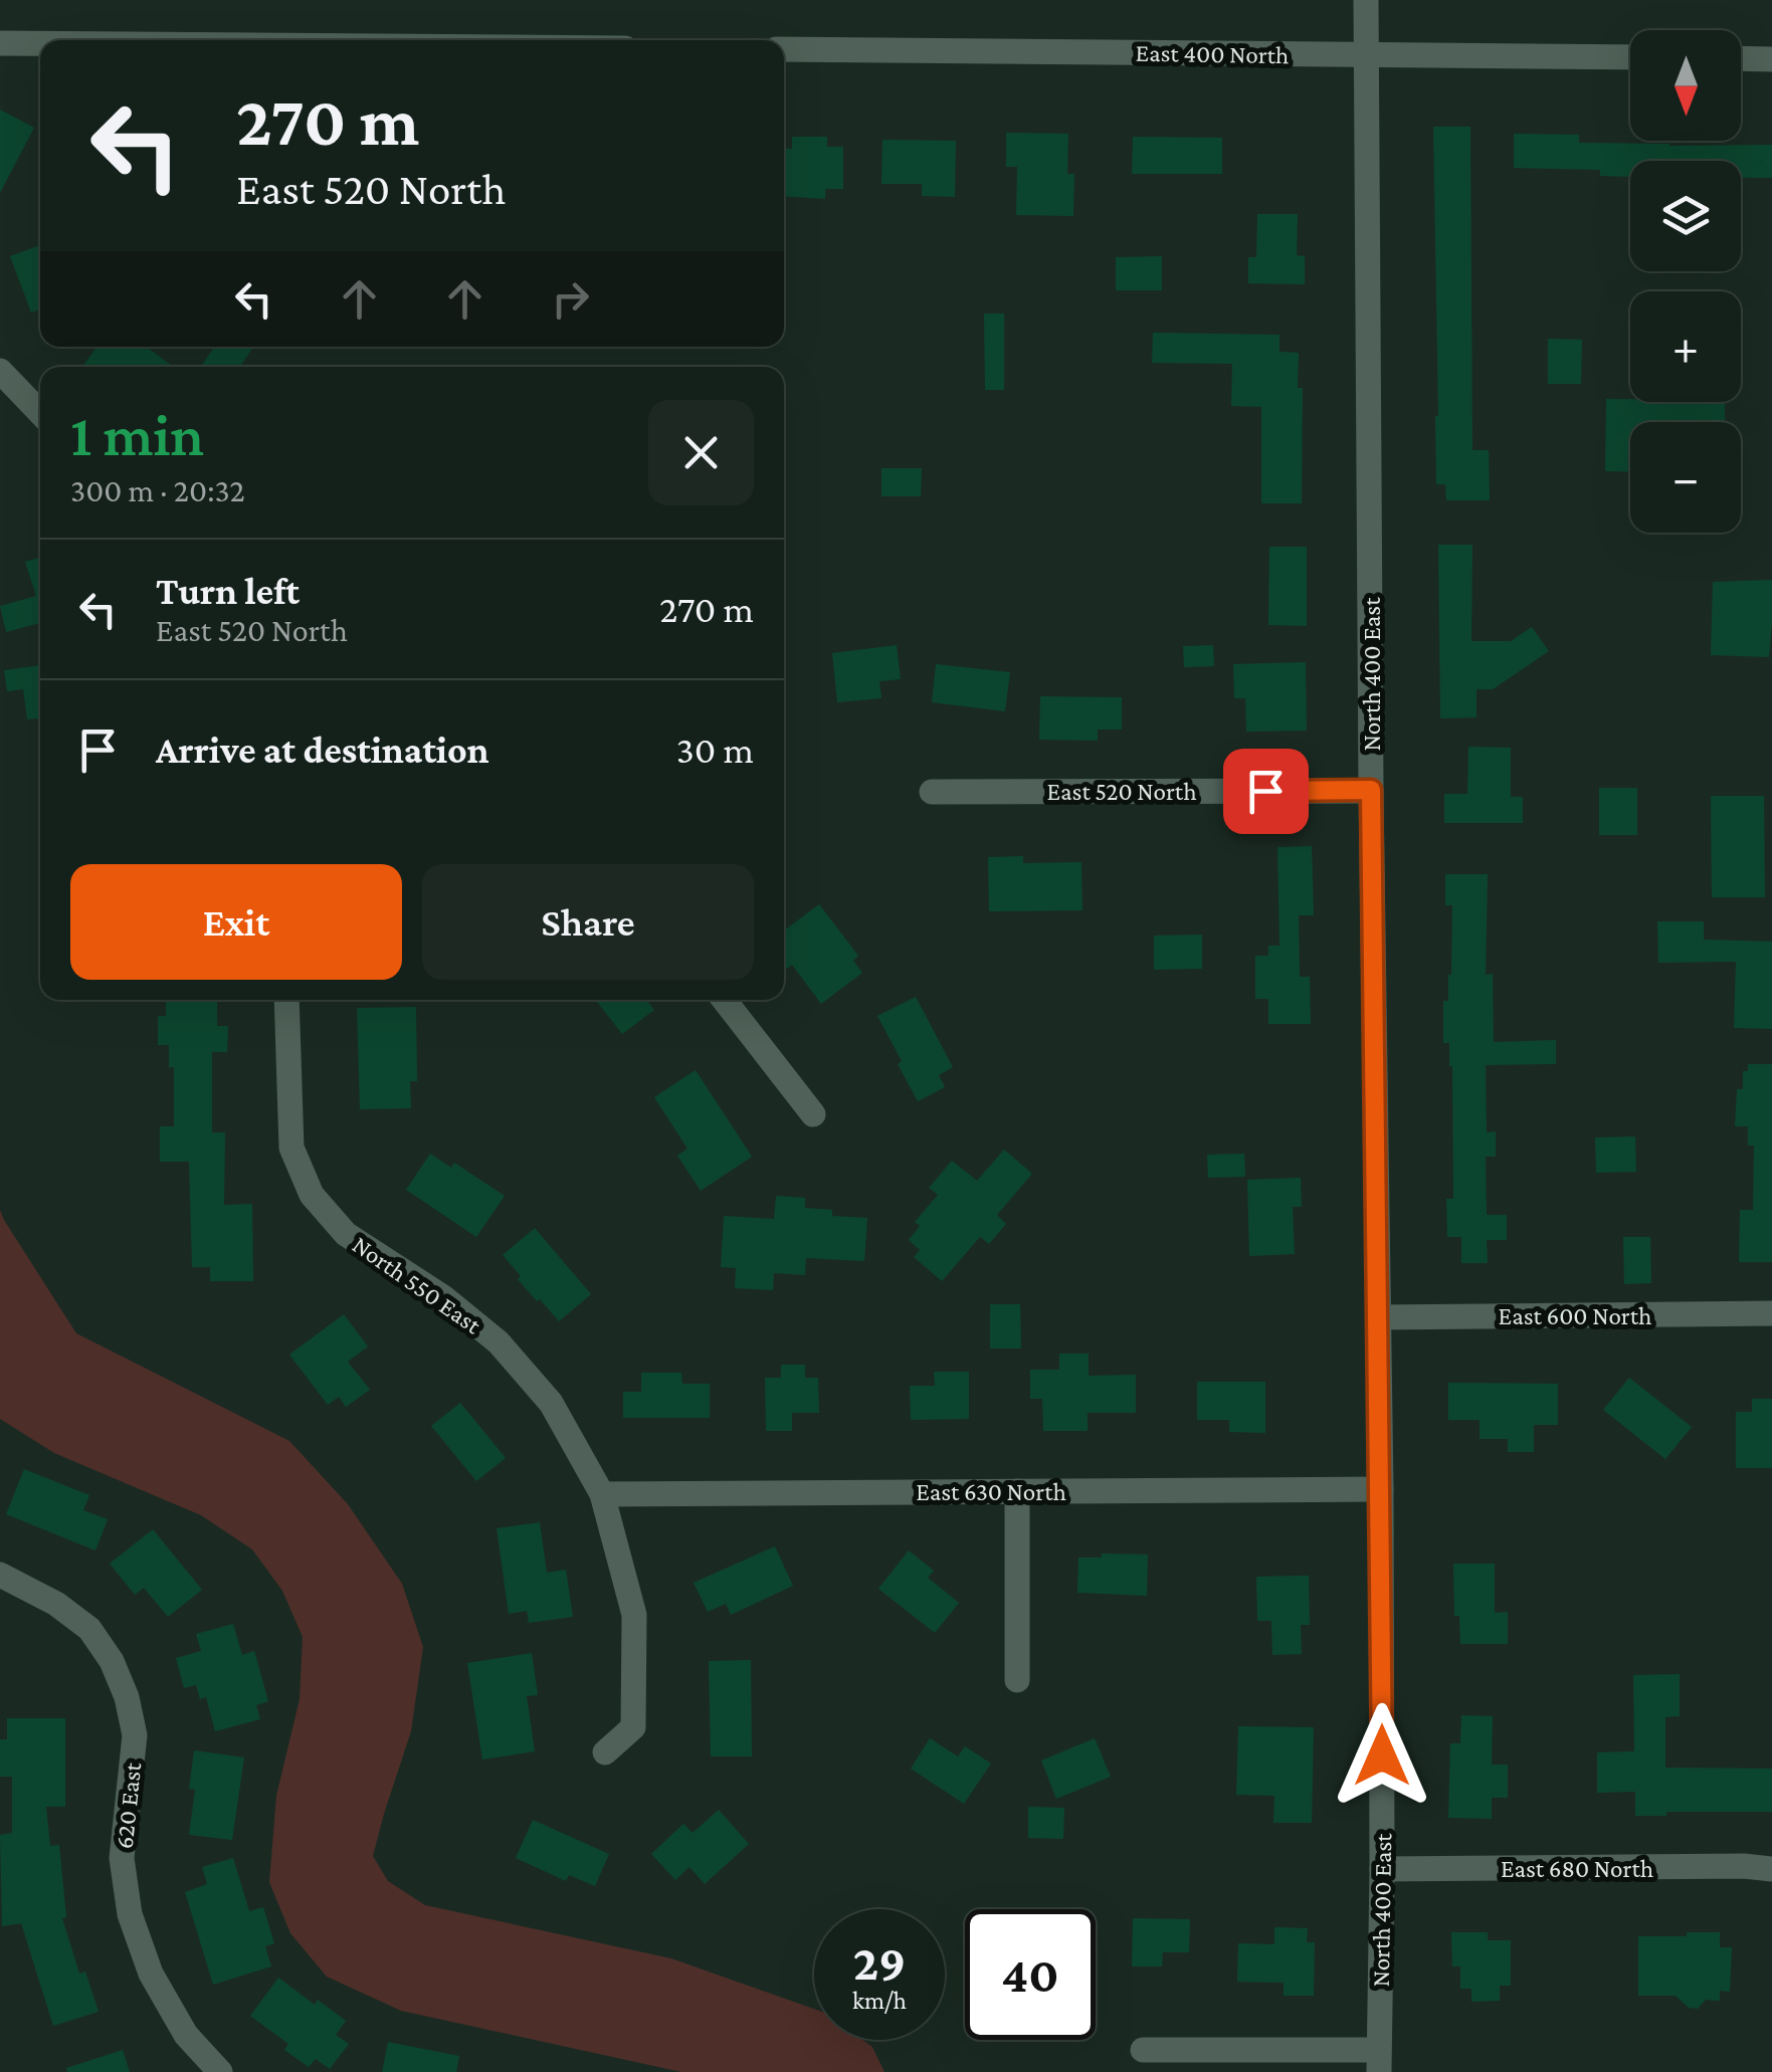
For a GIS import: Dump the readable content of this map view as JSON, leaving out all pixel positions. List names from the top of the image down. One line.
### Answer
{"streets":{"street":["East 400 North","North 400 East","East 520 North","North 550 East","East 600 North","East 630 North","620 East","East 680 North"]},"crossings":[["East 400 North","North 400 East"],["North 400 East","East 520 North"],["North 400 East","East 600 North"],["North 400 East","East 630 North"],["North 400 East","East 680 North"],["North 550 East","East 630 North"]],"north":"bottom","page":{"map_buttons":["+","−"],"turn":["270 m","East 520 North"],"heading":["1 min","300 m · 20:32"],"list":[{"name":"Turn left","note":"East 520 North","value":"270 m"},{"name":"Arrive at destination","value":"30 m"}],"buttons":["Exit","Share"],"speed":"29 km/h","limit":"40"}}
